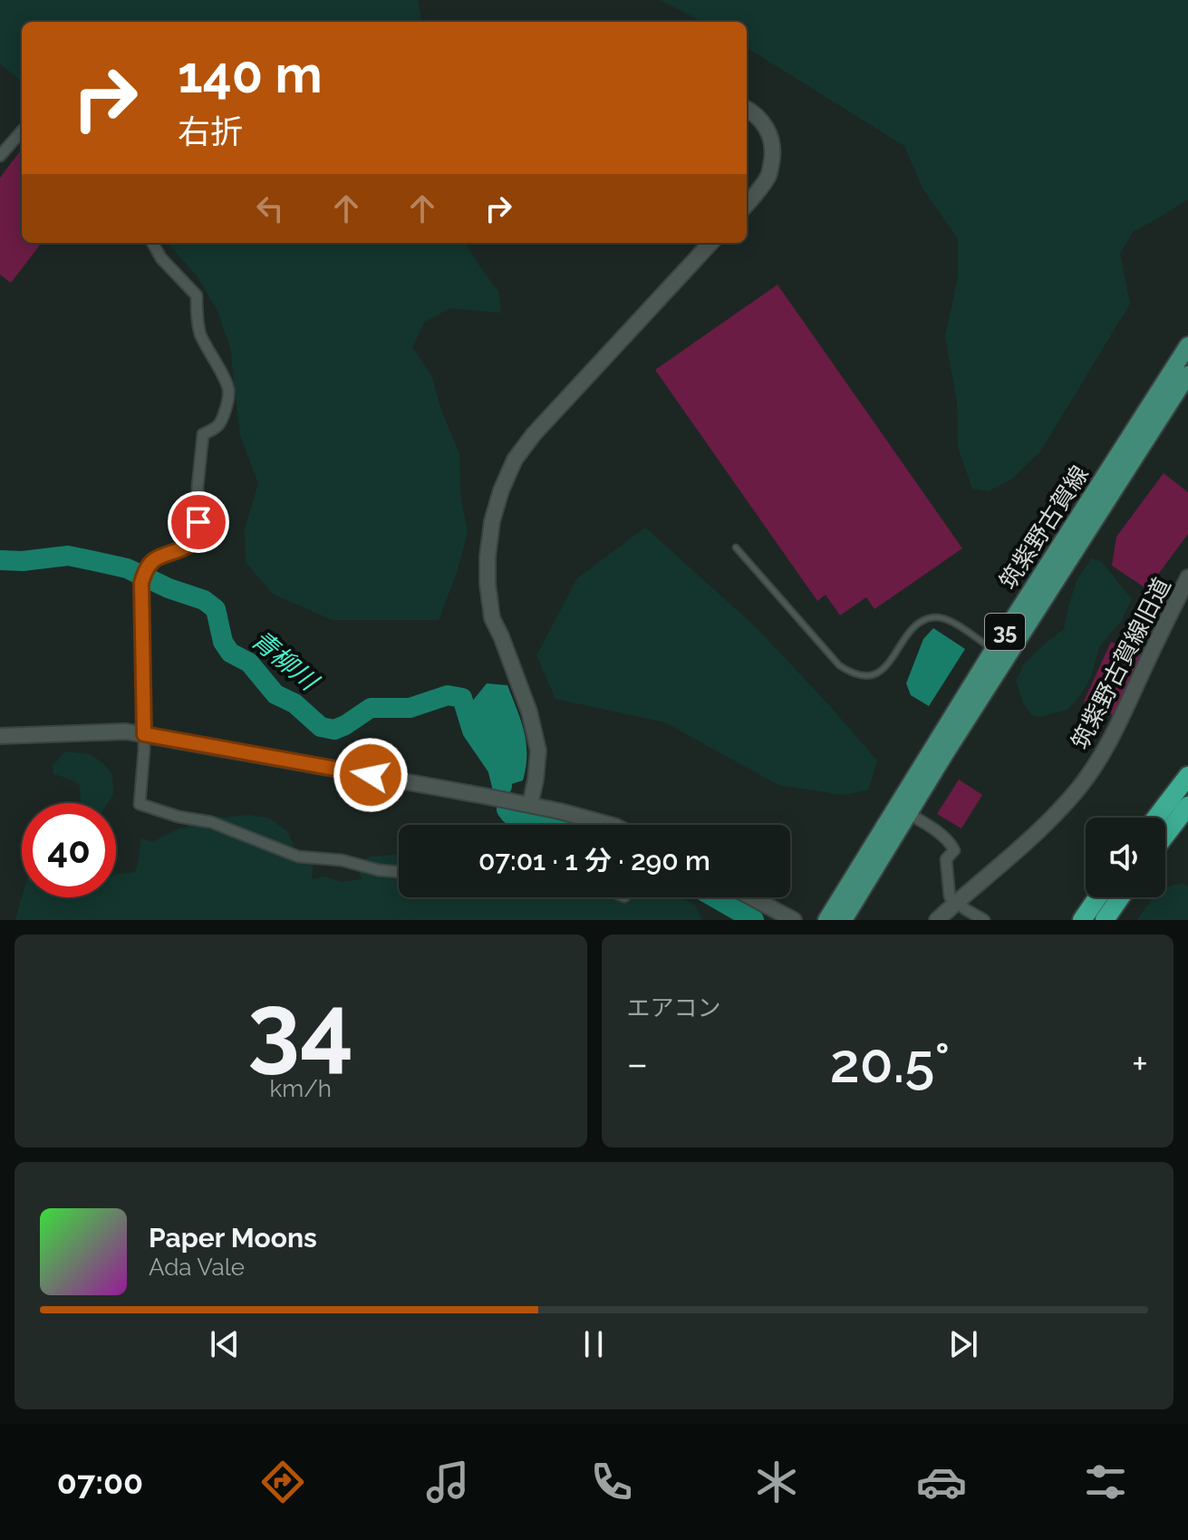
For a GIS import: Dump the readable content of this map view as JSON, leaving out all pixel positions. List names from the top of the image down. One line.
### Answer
{"streets":{"main road":["筑紫野古賀線","35"],"street":["筑紫野古賀線旧道"]},"water":["青柳川"],"page":{"turn":["140 m","右折"],"limit":"40","trip":"07:01 · 1 分 · 290 m","tile":[["34","km/h"],"エアコン"],"heat":["−","20.5°","+"],"song":["Paper Moons","Ada Vale"],"tabs":"07:00"}}
